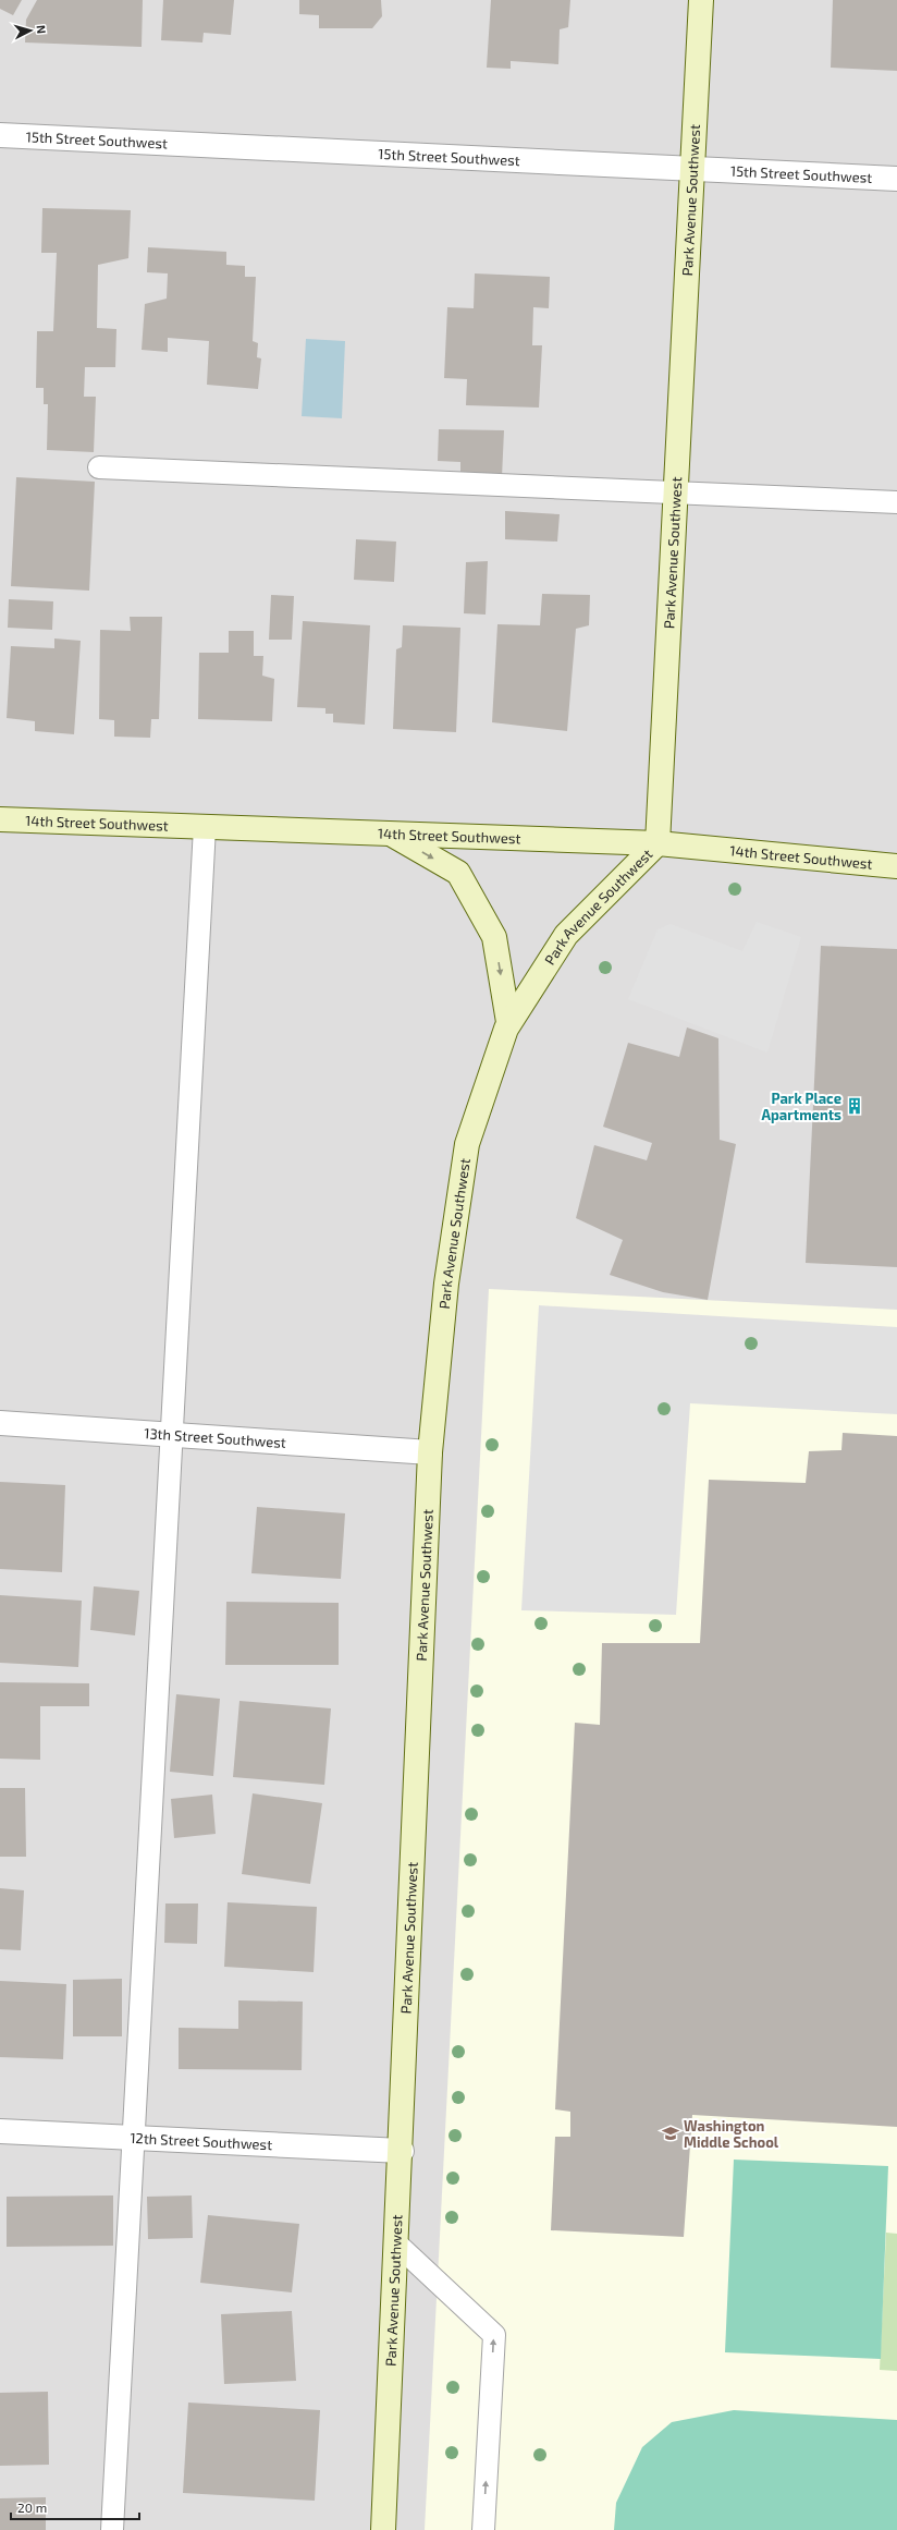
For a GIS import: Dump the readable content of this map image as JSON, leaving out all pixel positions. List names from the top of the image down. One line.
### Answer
{"streets":{"street":["15th Street Southwest","Park Avenue Southwest","14th Street Southwest","13th Street Southwest","12th Street Southwest"]},"crossings":[["15th Street Southwest","Park Avenue Southwest"],["Park Avenue Southwest","14th Street Southwest"],["Park Avenue Southwest","13th Street Southwest"],["Park Avenue Southwest","12th Street Southwest"]],"places":{"building":["Park Place Apartments"],"school or university":["Washington Middle School"]},"scale_bar":"20 m","north":"right"}
